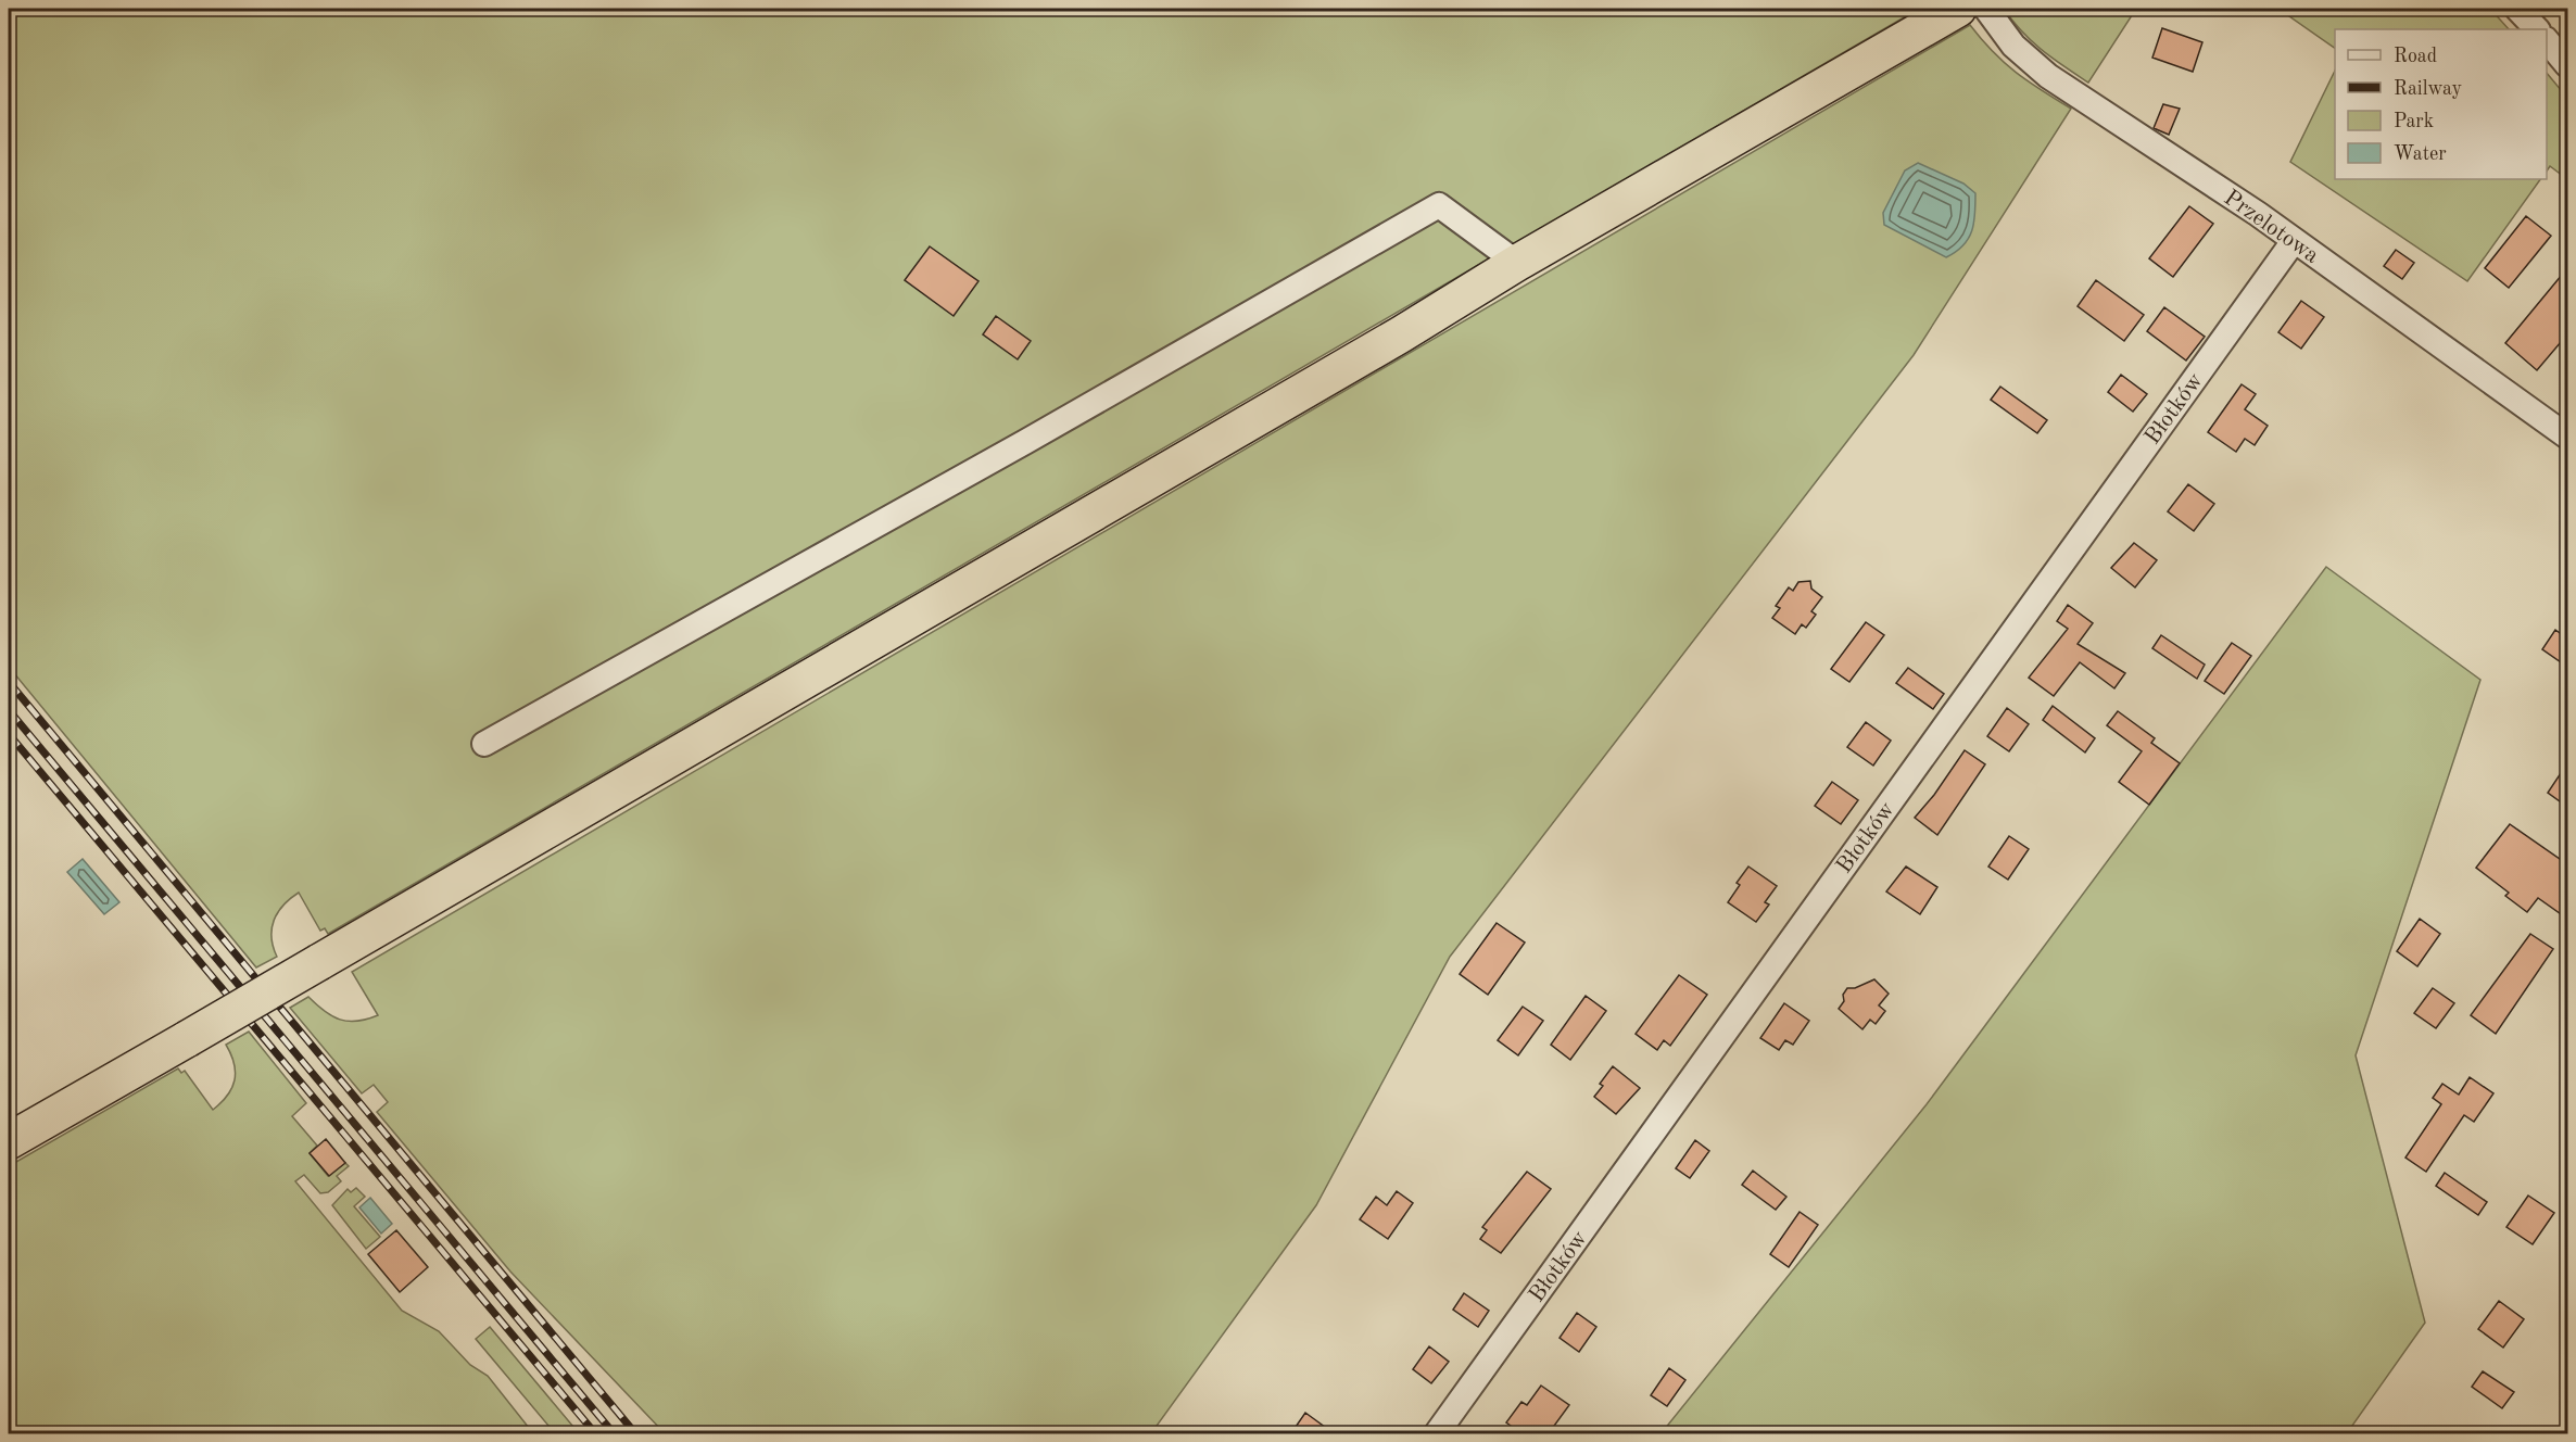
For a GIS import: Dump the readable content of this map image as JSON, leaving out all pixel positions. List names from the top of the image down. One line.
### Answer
{"streets":{"street":["Przelotowa","Błotków"]},"crossings":[["Przelotowa","Błotków"]],"legend":["Road","Railway","Park","Water"]}
